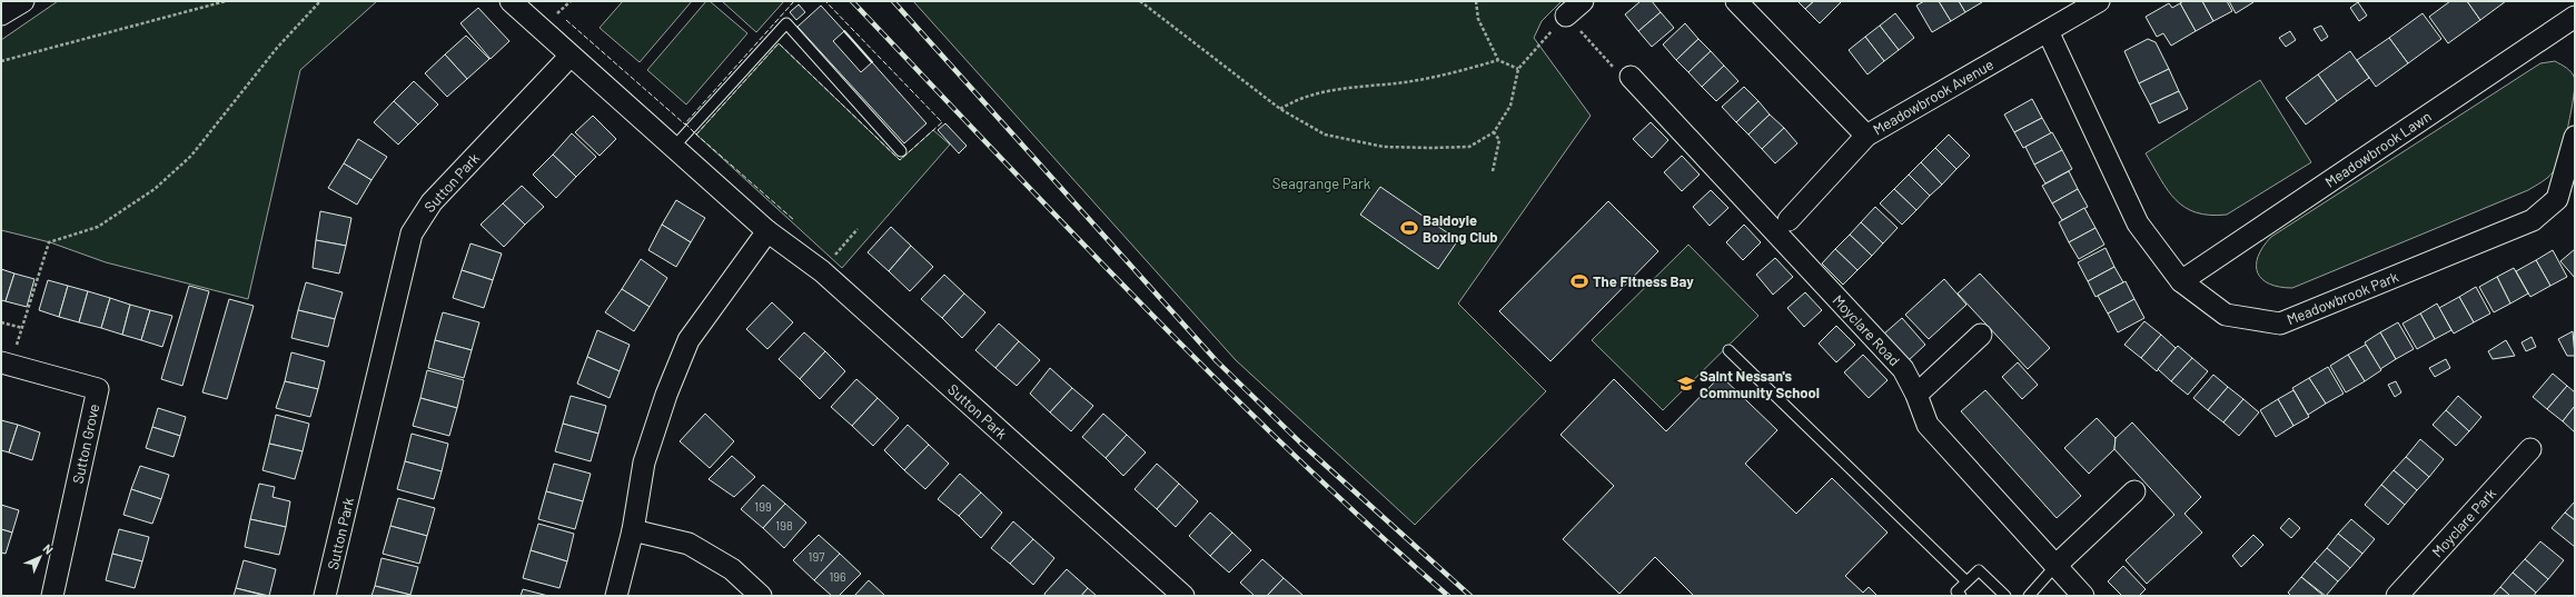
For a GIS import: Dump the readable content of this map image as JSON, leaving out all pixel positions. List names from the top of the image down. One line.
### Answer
{"streets":{"street":["Meadowbrook Avenue","Meadowbrook Lawn","Sutton Park","Meadowbrook Park","Moyclare Road","Sutton Grove","Moyclare Park"]},"crossings":[["Meadowbrook Avenue","Meadowbrook Park"],["Meadowbrook Lawn","Meadowbrook Park"]],"parks":["Seagrange Park"],"places":{"sports":["Baldoyle Boxing Club","The Fitness Bay"],"school or university":["Saint Nessan's Community School"]},"house_numbers":["199","198","197","196"],"north":"top right"}
